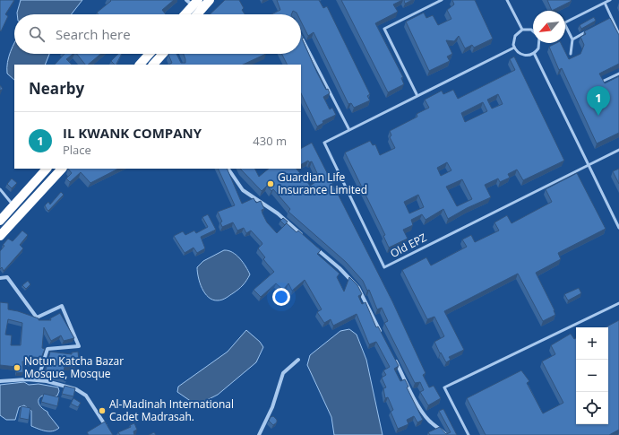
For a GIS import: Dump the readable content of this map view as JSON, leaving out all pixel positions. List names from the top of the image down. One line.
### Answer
{"streets":{"lane":["Old EPZ"]},"places":["Guardian Life Insurance Limited","Notun Katcha Bazar Mosque, Mosque","Al-Madinah International Cadet Madrasah."],"north":"bottom left","page":{"search":"Search here","heading":"Nearby","pins":"1","list":[{"mark":"1","name":"IL KWANK COMPANY","note":"Place","value":"430 m"}],"map_buttons":["+","−"]}}
